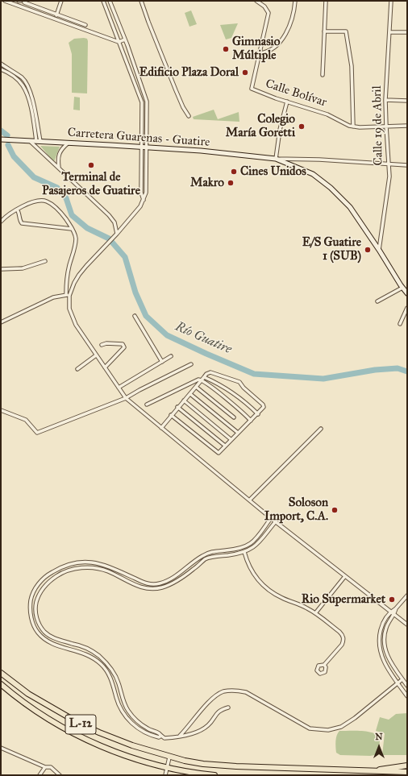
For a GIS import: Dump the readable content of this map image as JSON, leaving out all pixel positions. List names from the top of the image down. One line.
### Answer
{"streets":{"highway":["L-12"],"main road":["Carretera Guarenas - Guatire"],"street":["Calle Bolívar","Calle 19 de Abril"]},"crossings":[["Calle Bolívar","Calle 19 de Abril"],["Calle 19 de Abril","Carretera Guarenas - Guatire"]],"water":["Río Guatire"],"places":["Gimnasio Múltiple","Edificio Plaza Doral","Colegio María Goretti","Terminal de Pasajeros de Guatire","Cines Unidos","Makro","E/S Guatire 1 (SUB)","Soloson Import, C.A.","Rio Supermarket"],"north":"top"}
